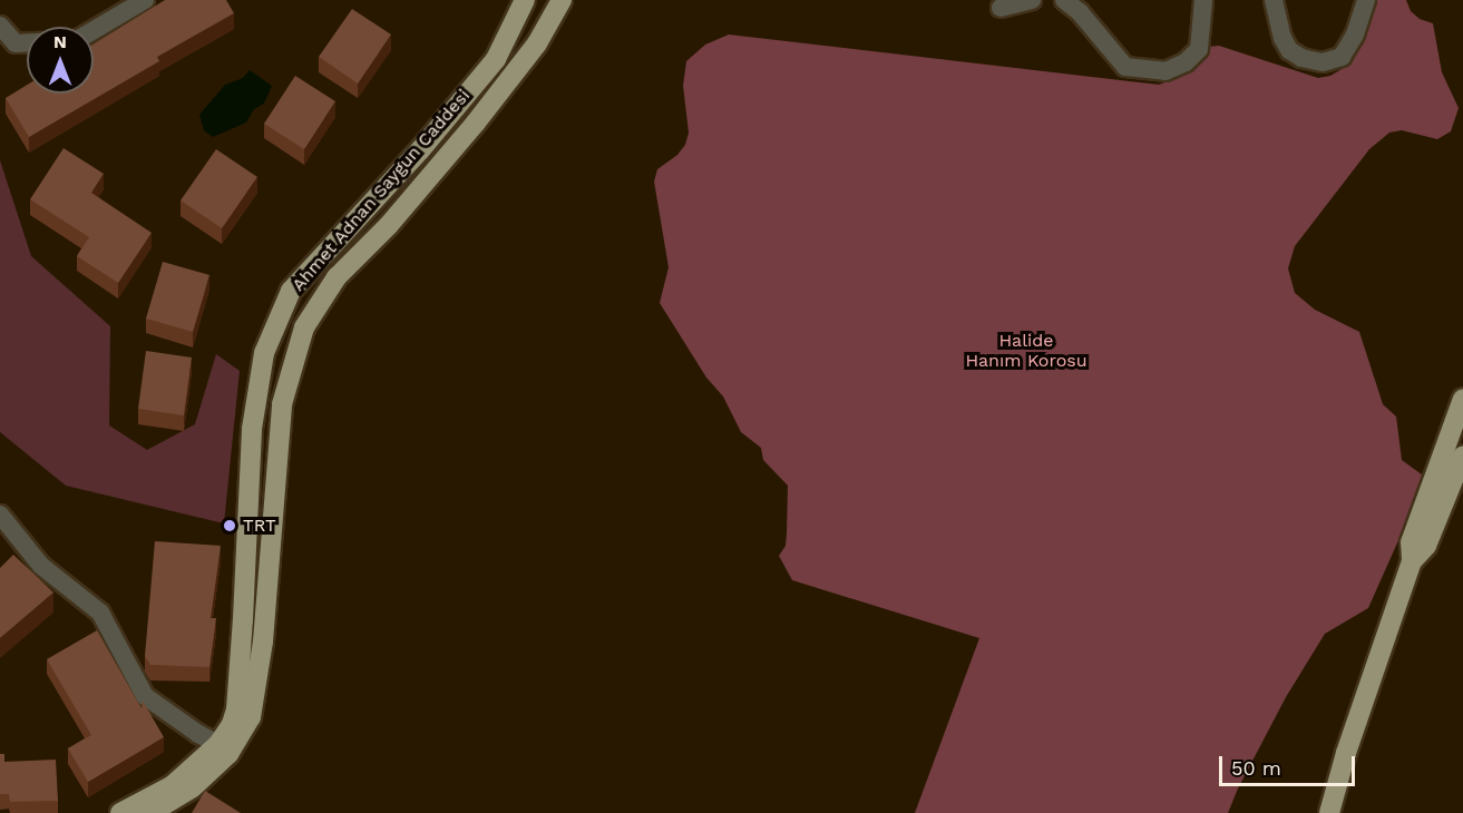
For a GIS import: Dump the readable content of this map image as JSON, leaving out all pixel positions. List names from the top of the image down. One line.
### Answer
{"streets":{"main road":["Ahmet Adnan Saygun Caddesi"]},"parks":["Halide Hanım Korosu"],"places":["TRT"],"scale_bar":"50 m","north":"top"}
